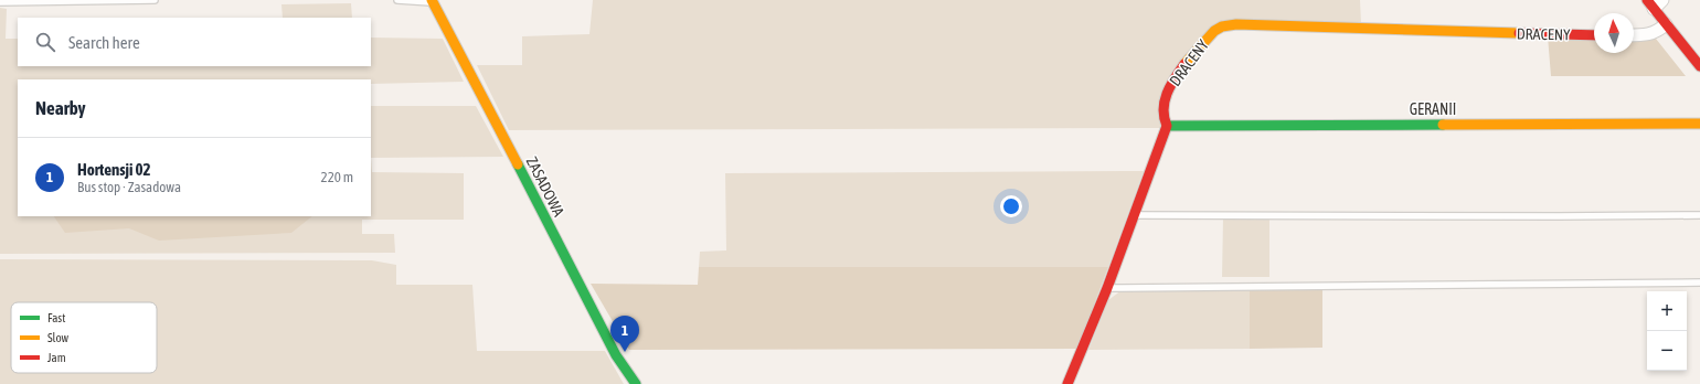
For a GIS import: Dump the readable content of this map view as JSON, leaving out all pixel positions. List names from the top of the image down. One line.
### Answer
{"streets":{"street":["DRACENY","GERANII","ZASADOWA"]},"crossings":[["DRACENY","GERANII"]],"legend":["Fast","Slow","Jam"],"north":"top","page":{"search":"Search here","heading":"Nearby","list":[{"mark":"1","name":"Hortensji 02","note":"Bus stop · Zasadowa","value":"220 m"}],"map_buttons":["+","−"],"pins":"1"}}
